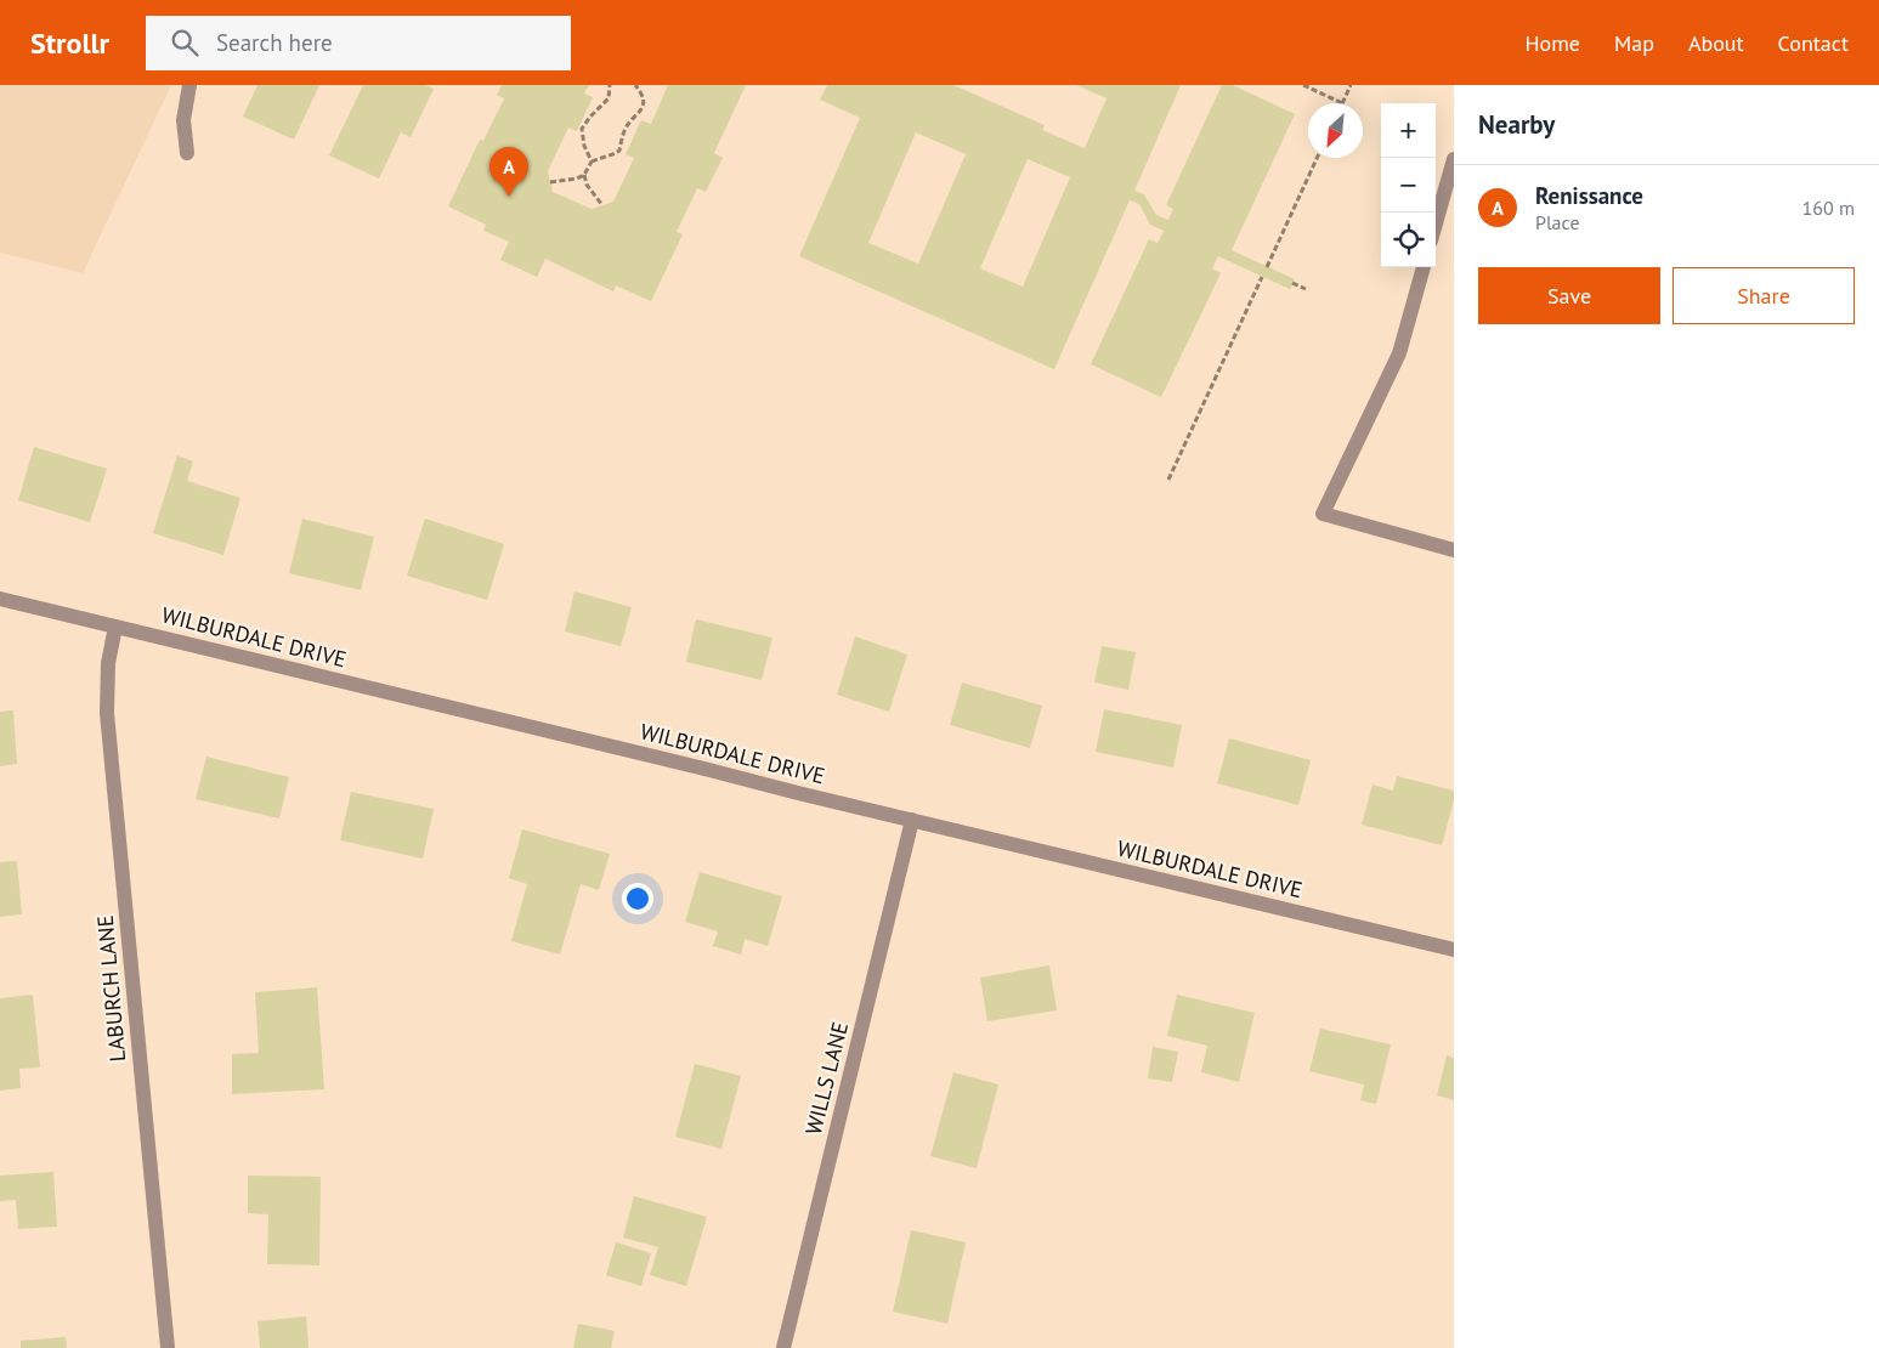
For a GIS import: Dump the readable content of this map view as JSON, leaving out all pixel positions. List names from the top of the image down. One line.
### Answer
{"streets":{"street":["WILBURDALE DRIVE","LABURCH LANE","WILLS LANE"]},"crossings":[["WILBURDALE DRIVE","LABURCH LANE"],["WILBURDALE DRIVE","WILLS LANE"]],"north":"bottom left","page":{"header":"Strollr","search":"Search here","nav":["Home","Map","About","Contact"],"heading":"Nearby","map_buttons":["+","−"],"pins":"A","list":[{"mark":"A","name":"Renissance","note":"Place","value":"160 m"}],"buttons":["Save","Share"]}}
